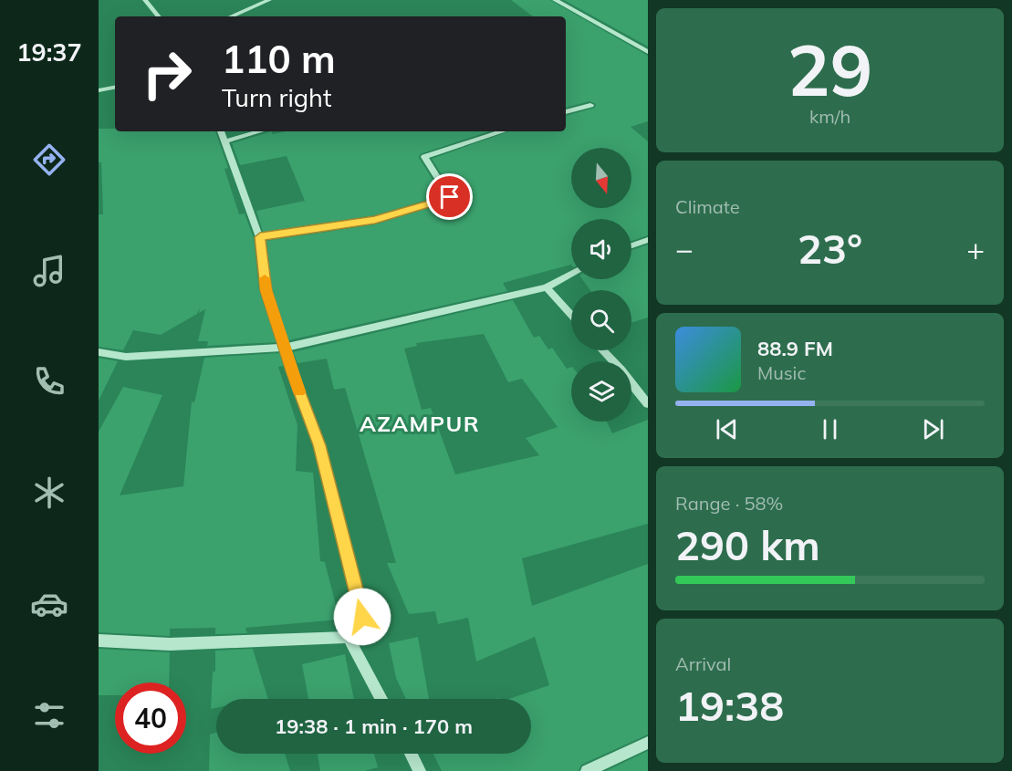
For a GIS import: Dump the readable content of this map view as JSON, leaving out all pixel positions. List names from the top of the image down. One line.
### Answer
{"districts":["AZAMPUR"],"north":"bottom","page":{"tabs":"19:37","tile":[["29","km/h"],"Climate",["Range · 58%","290 km"],["Arrival","19:38"]],"turn":["110 m","Turn right"],"heat":["−","23°","+"],"song":["88.9 FM","Music"],"limit":"40","trip":"19:38 · 1 min · 170 m"}}
